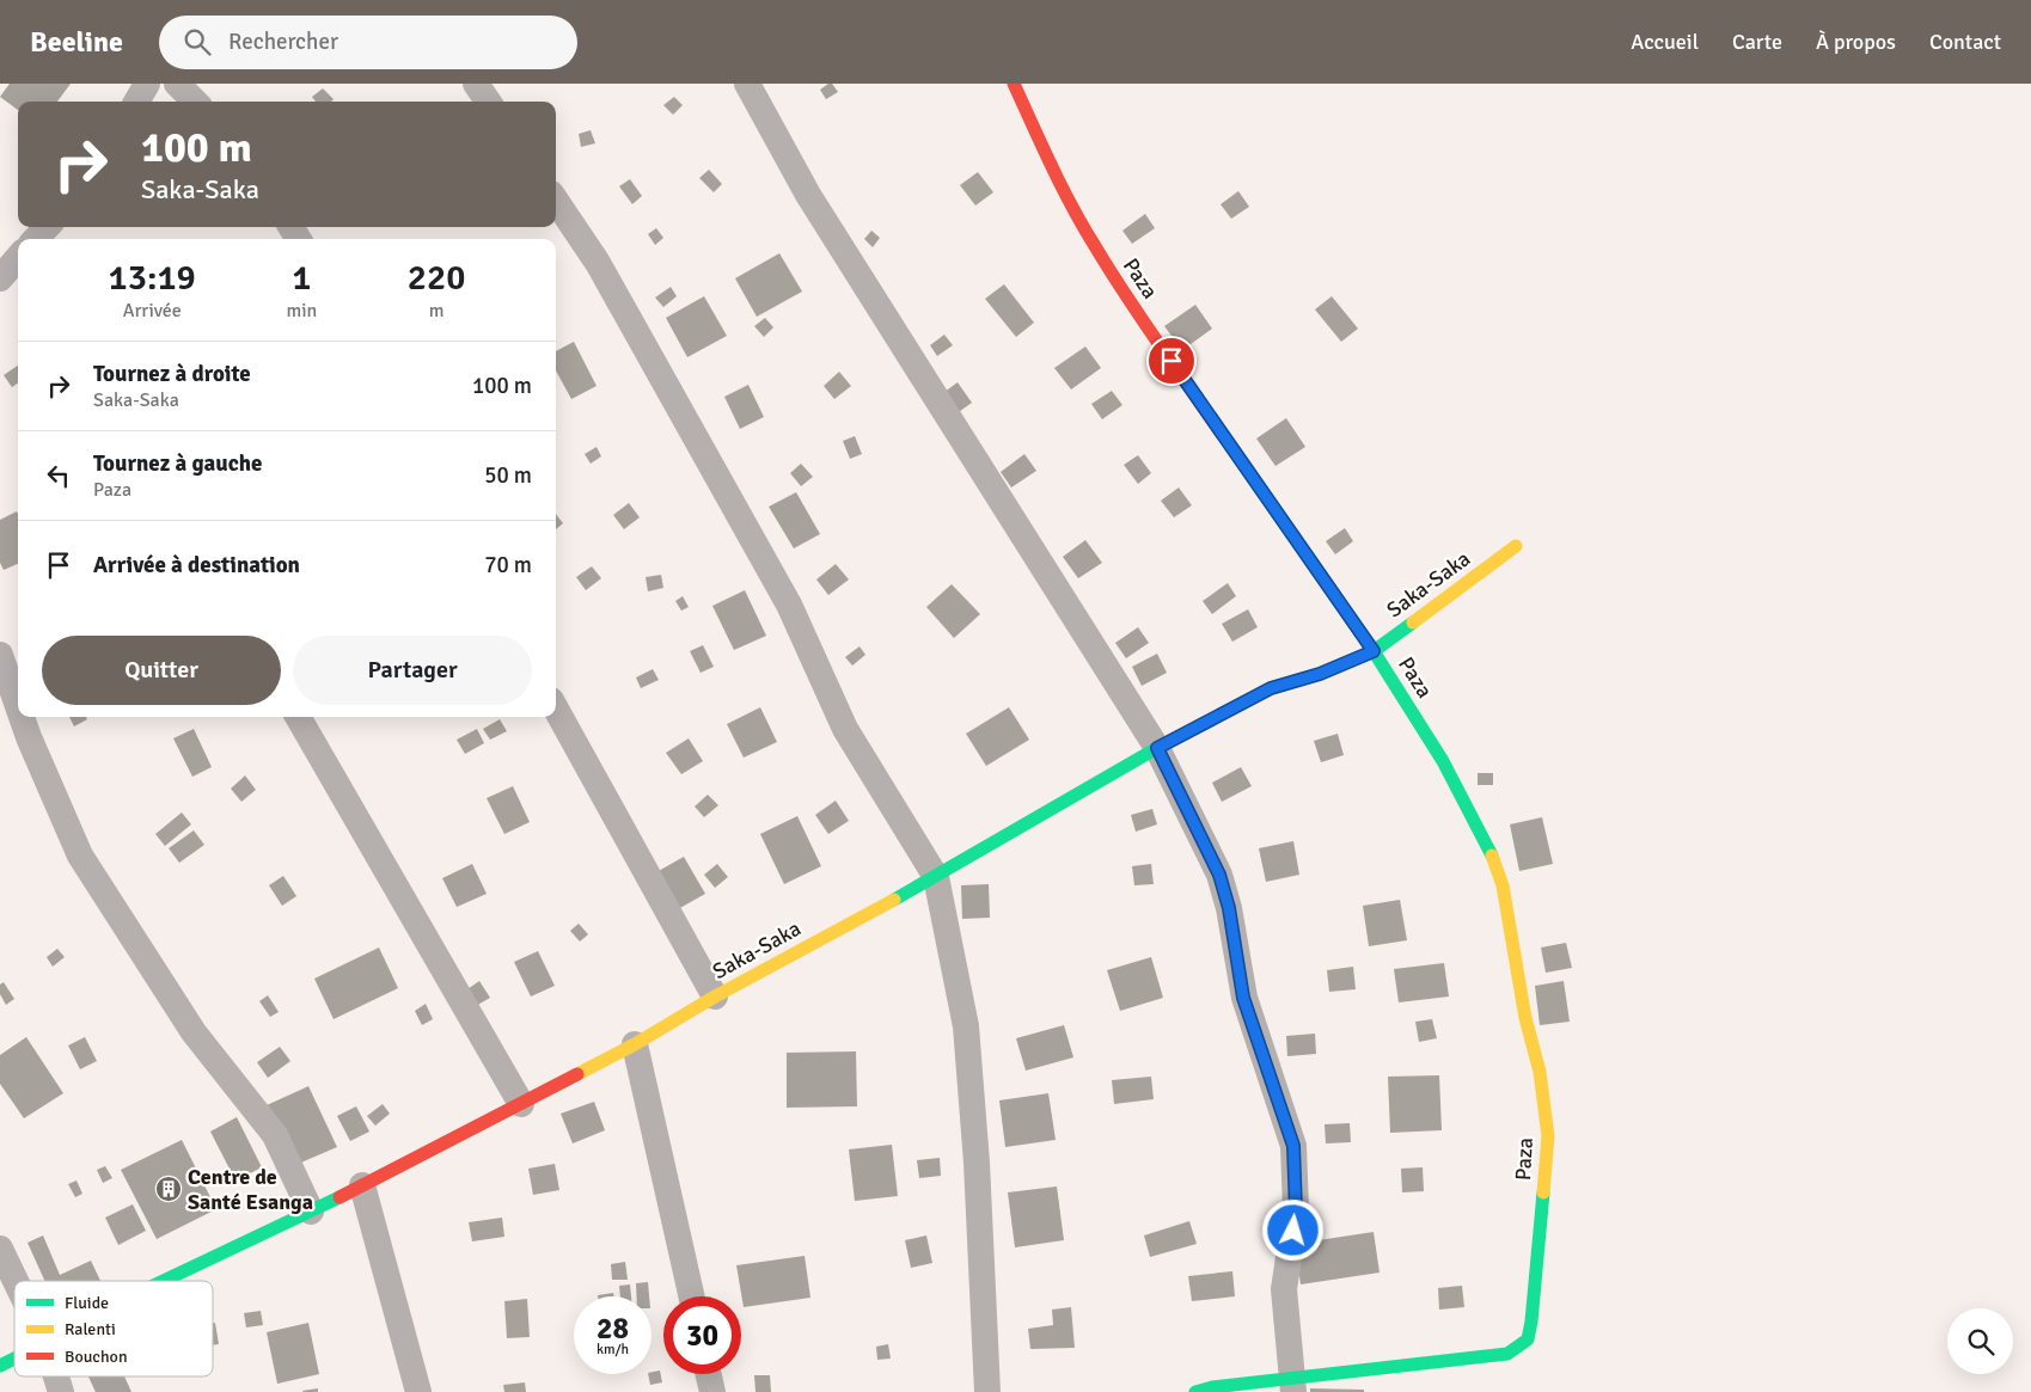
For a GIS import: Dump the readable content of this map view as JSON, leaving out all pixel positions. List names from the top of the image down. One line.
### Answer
{"streets":{"street":["Paza","Saka-Saka"]},"crossings":[["Paza","Saka-Saka"]],"places":{"building":["Centre de Santé Esanga"]},"legend":["Fluide","Ralenti","Bouchon"],"page":{"header":"Beeline","search":"Rechercher","nav":["Accueil","Carte","À propos","Contact"],"turn":["100 m","Saka-Saka"],"eta":["13:19","Arrivée","1","min","220","m"],"list":[{"name":"Tournez à droite","note":"Saka-Saka","value":"100 m"},{"name":"Tournez à gauche","note":"Paza","value":"50 m"},{"name":"Arrivée à destination","value":"70 m"}],"buttons":["Quitter","Partager"],"speed":"28 km/h","limit":"30"}}
